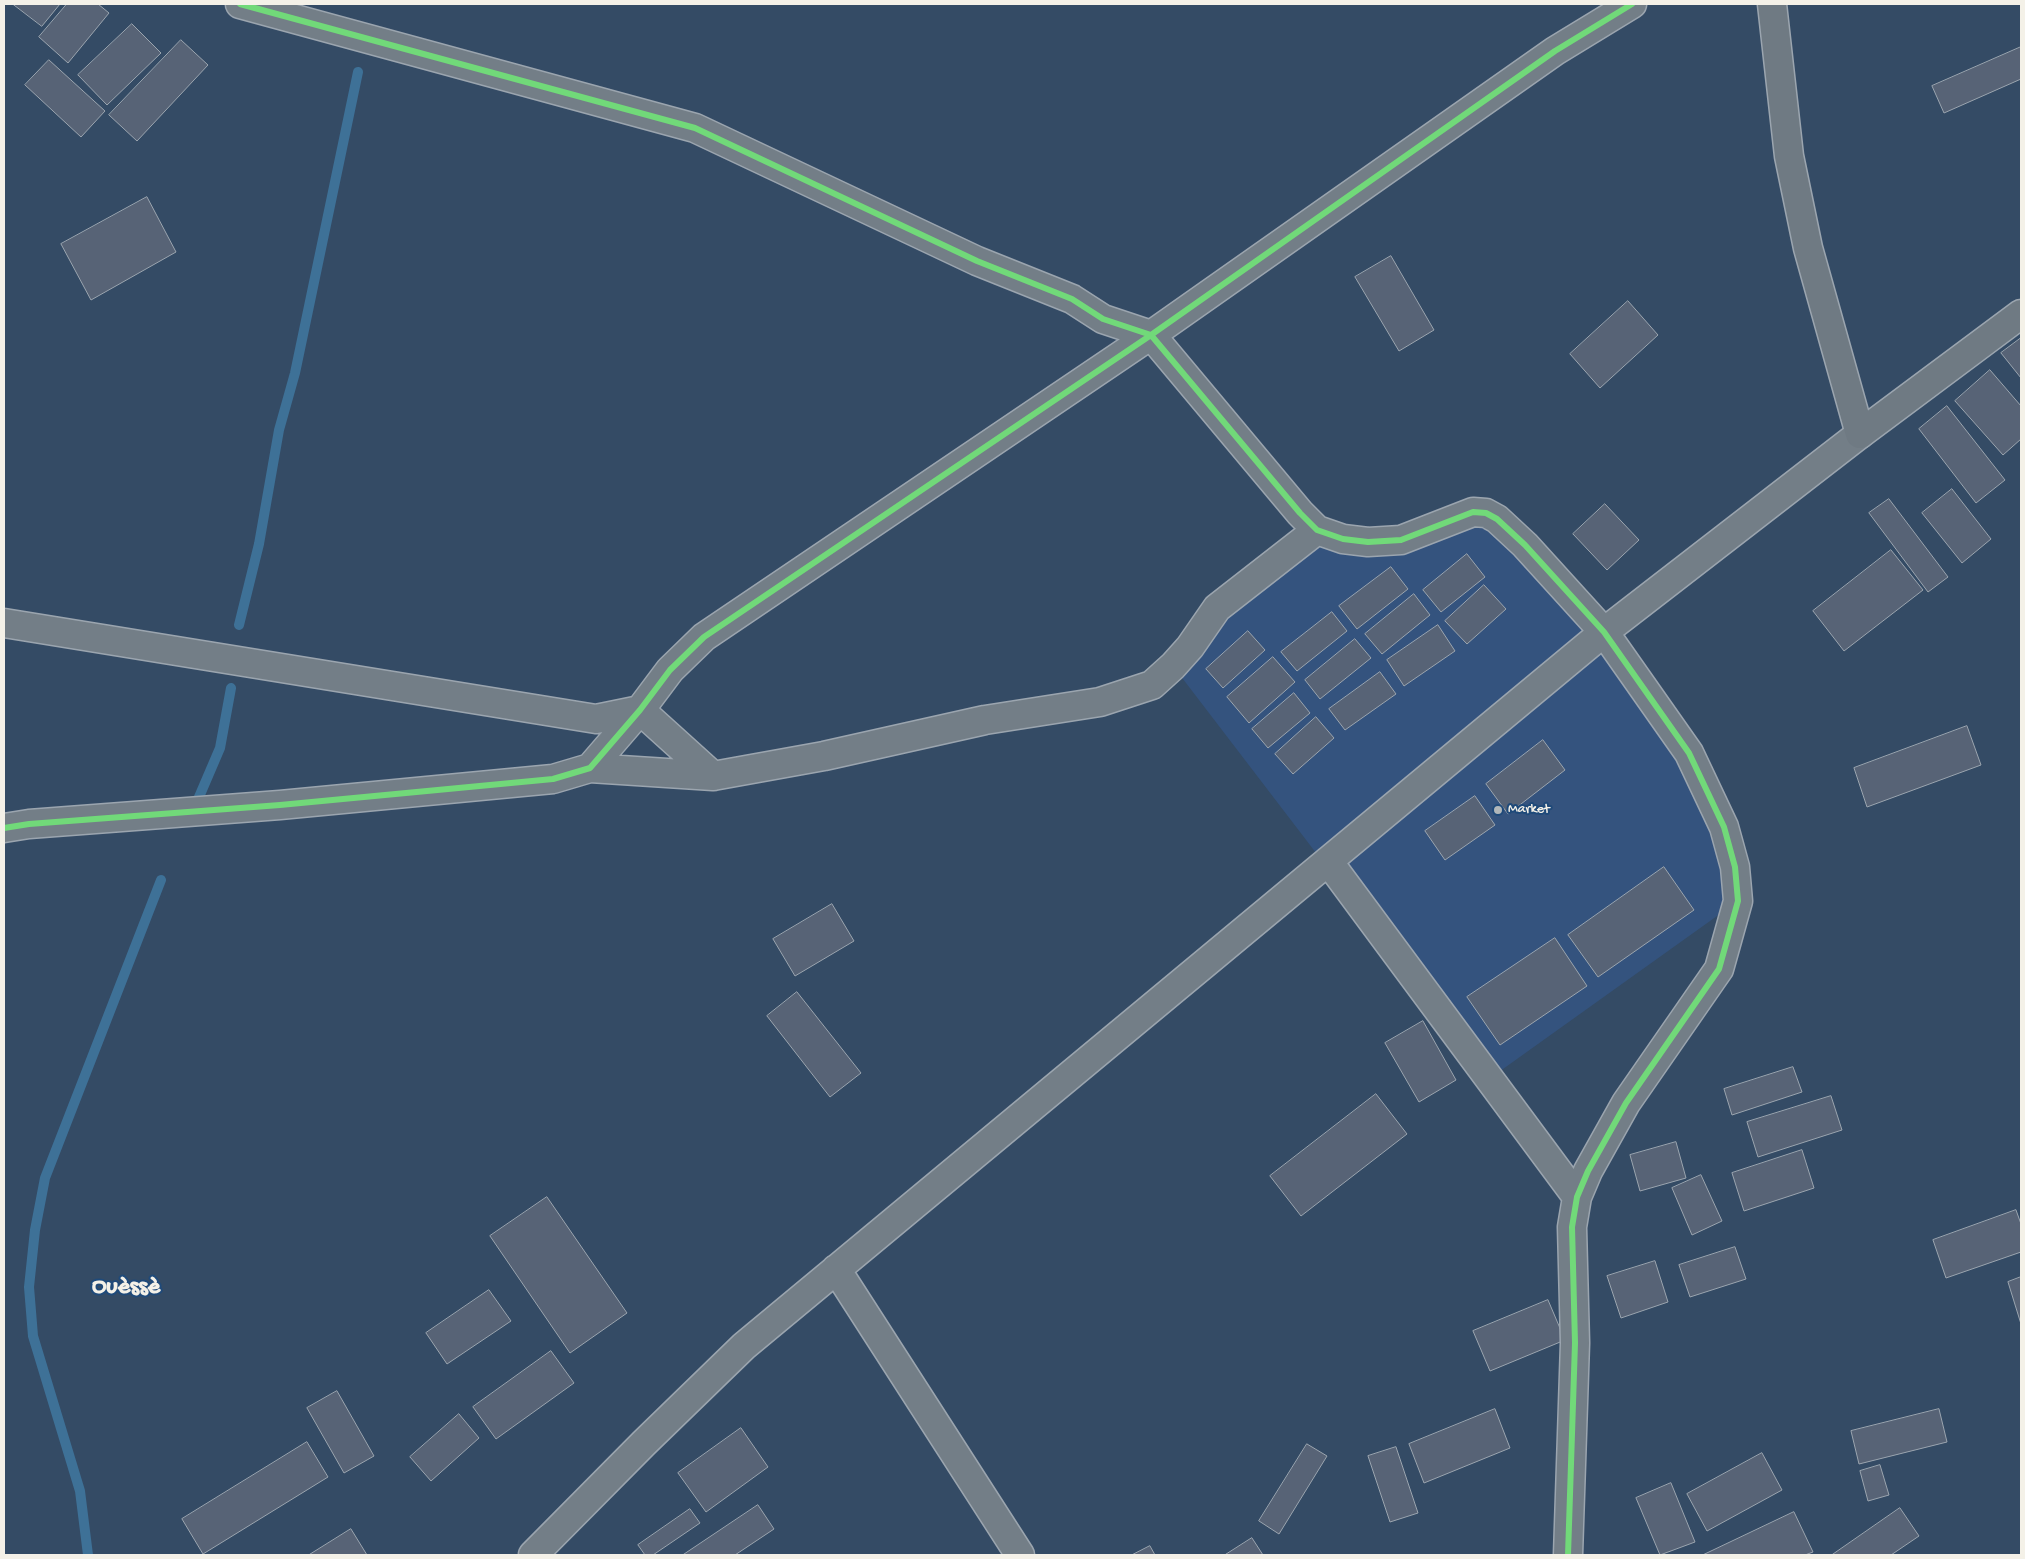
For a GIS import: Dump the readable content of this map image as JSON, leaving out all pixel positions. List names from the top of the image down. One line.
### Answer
{"districts":["Ouèssè"],"places":["Market"]}
